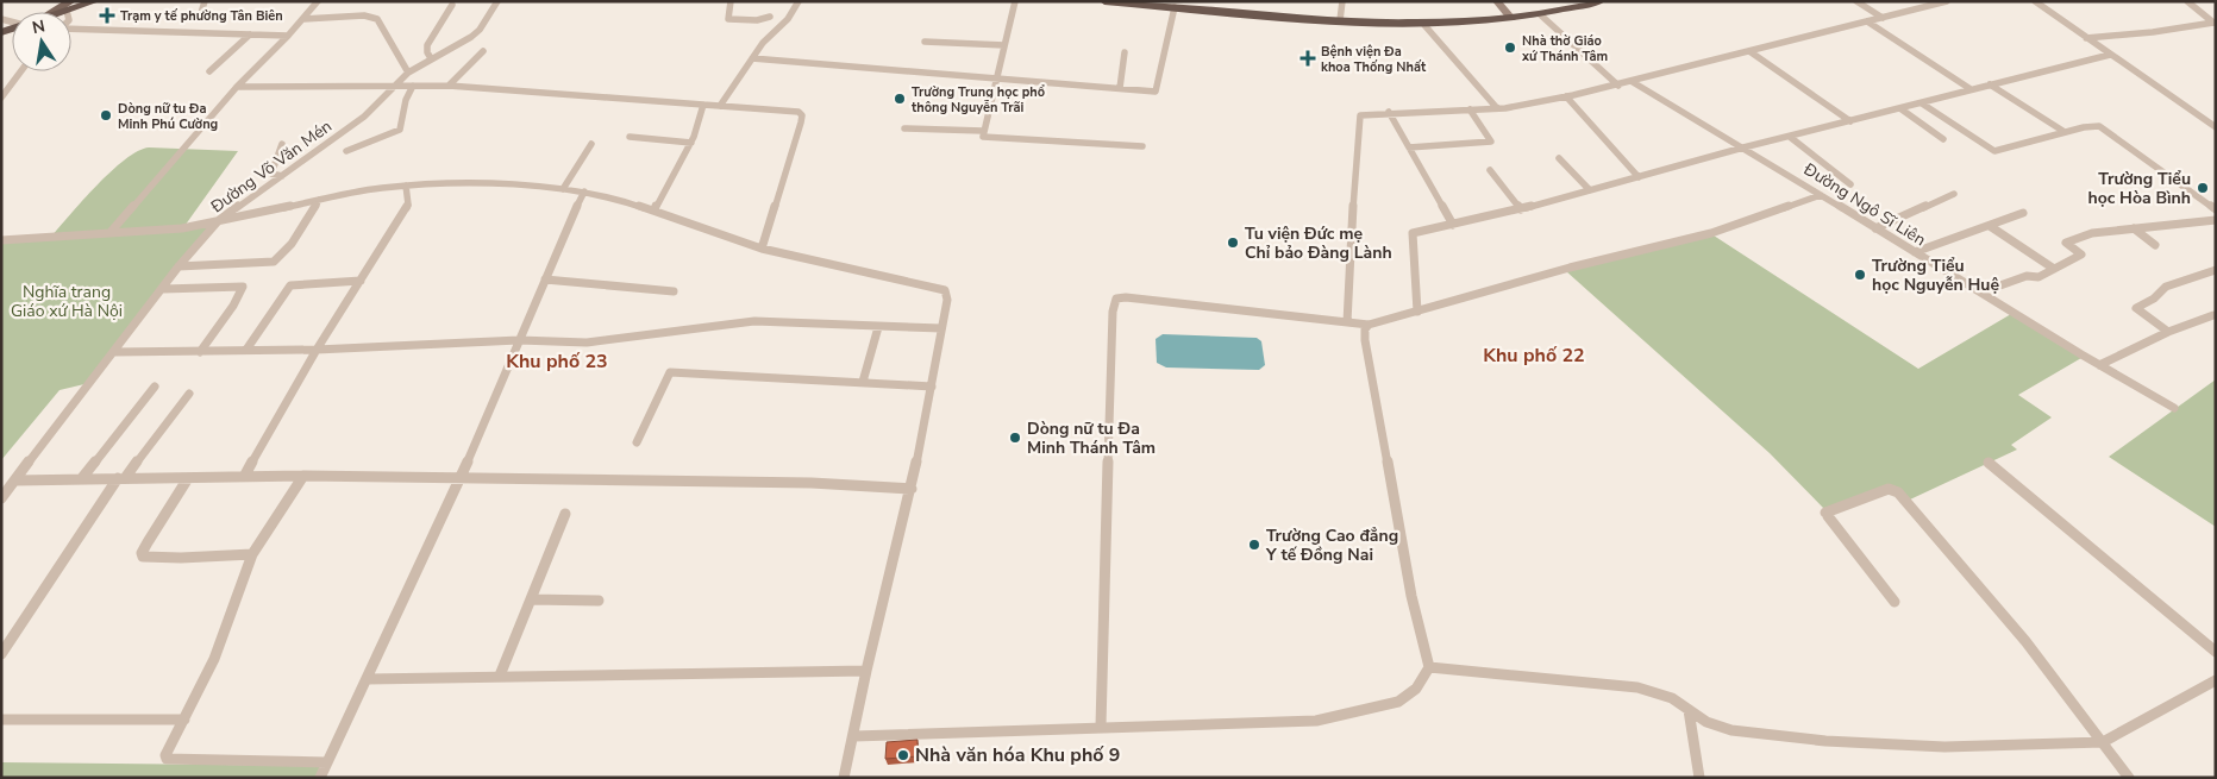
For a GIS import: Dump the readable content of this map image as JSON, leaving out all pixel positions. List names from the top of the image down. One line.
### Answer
{"streets":{"street":["Đường Võ Văn Mén","Đường Ngô Sĩ Liên"]},"districts":["Khu phố 22","Khu phố 23"],"parks":["Nghĩa trang Giáo xứ Hà Nội"],"places":{"health":["Trạm y tế phường Tân Biên","Bệnh viện Đa khoa Thống Nhất"],"other":["Nhà thờ Giáo xứ Thánh Tâm","Trường Trung học phổ thông Nguyễn Trãi","Dòng nữ tu Đa Minh Phú Cường","Trường Tiểu học Hòa Bình","Tu viện Đức mẹ Chỉ bảo Đàng Lành","Trường Tiểu học Nguyễn Huệ","Dòng nữ tu Đa Minh Thánh Tâm","Trường Cao đẳng Y tế Đồng Nai","Nhà văn hóa Khu phố 9"]},"north":"top"}
